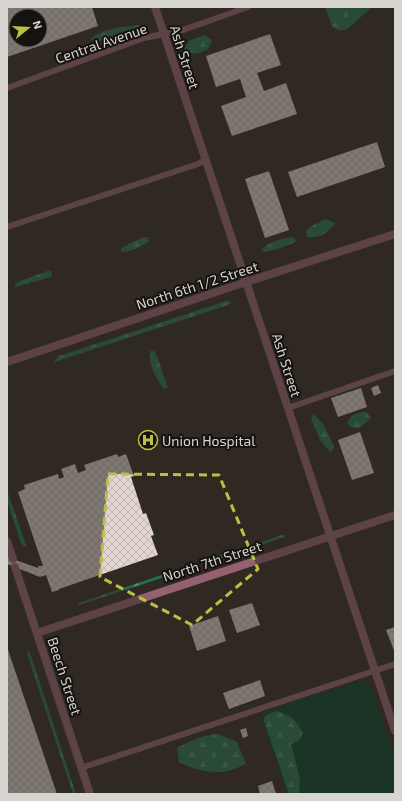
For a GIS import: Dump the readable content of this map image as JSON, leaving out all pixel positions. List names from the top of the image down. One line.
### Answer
{"streets":{"street":["Ash Street","North 6th 1/2 Street","North 7th Street","Beech Street"],"lane":["Central Avenue"]},"crossings":[["Central Avenue","Ash Street"],["Ash Street","North 6th 1/2 Street"],["Ash Street","North 7th Street"],["North 7th Street","Beech Street"]],"places":{"hospital":["Union Hospital"]},"north":"right"}
